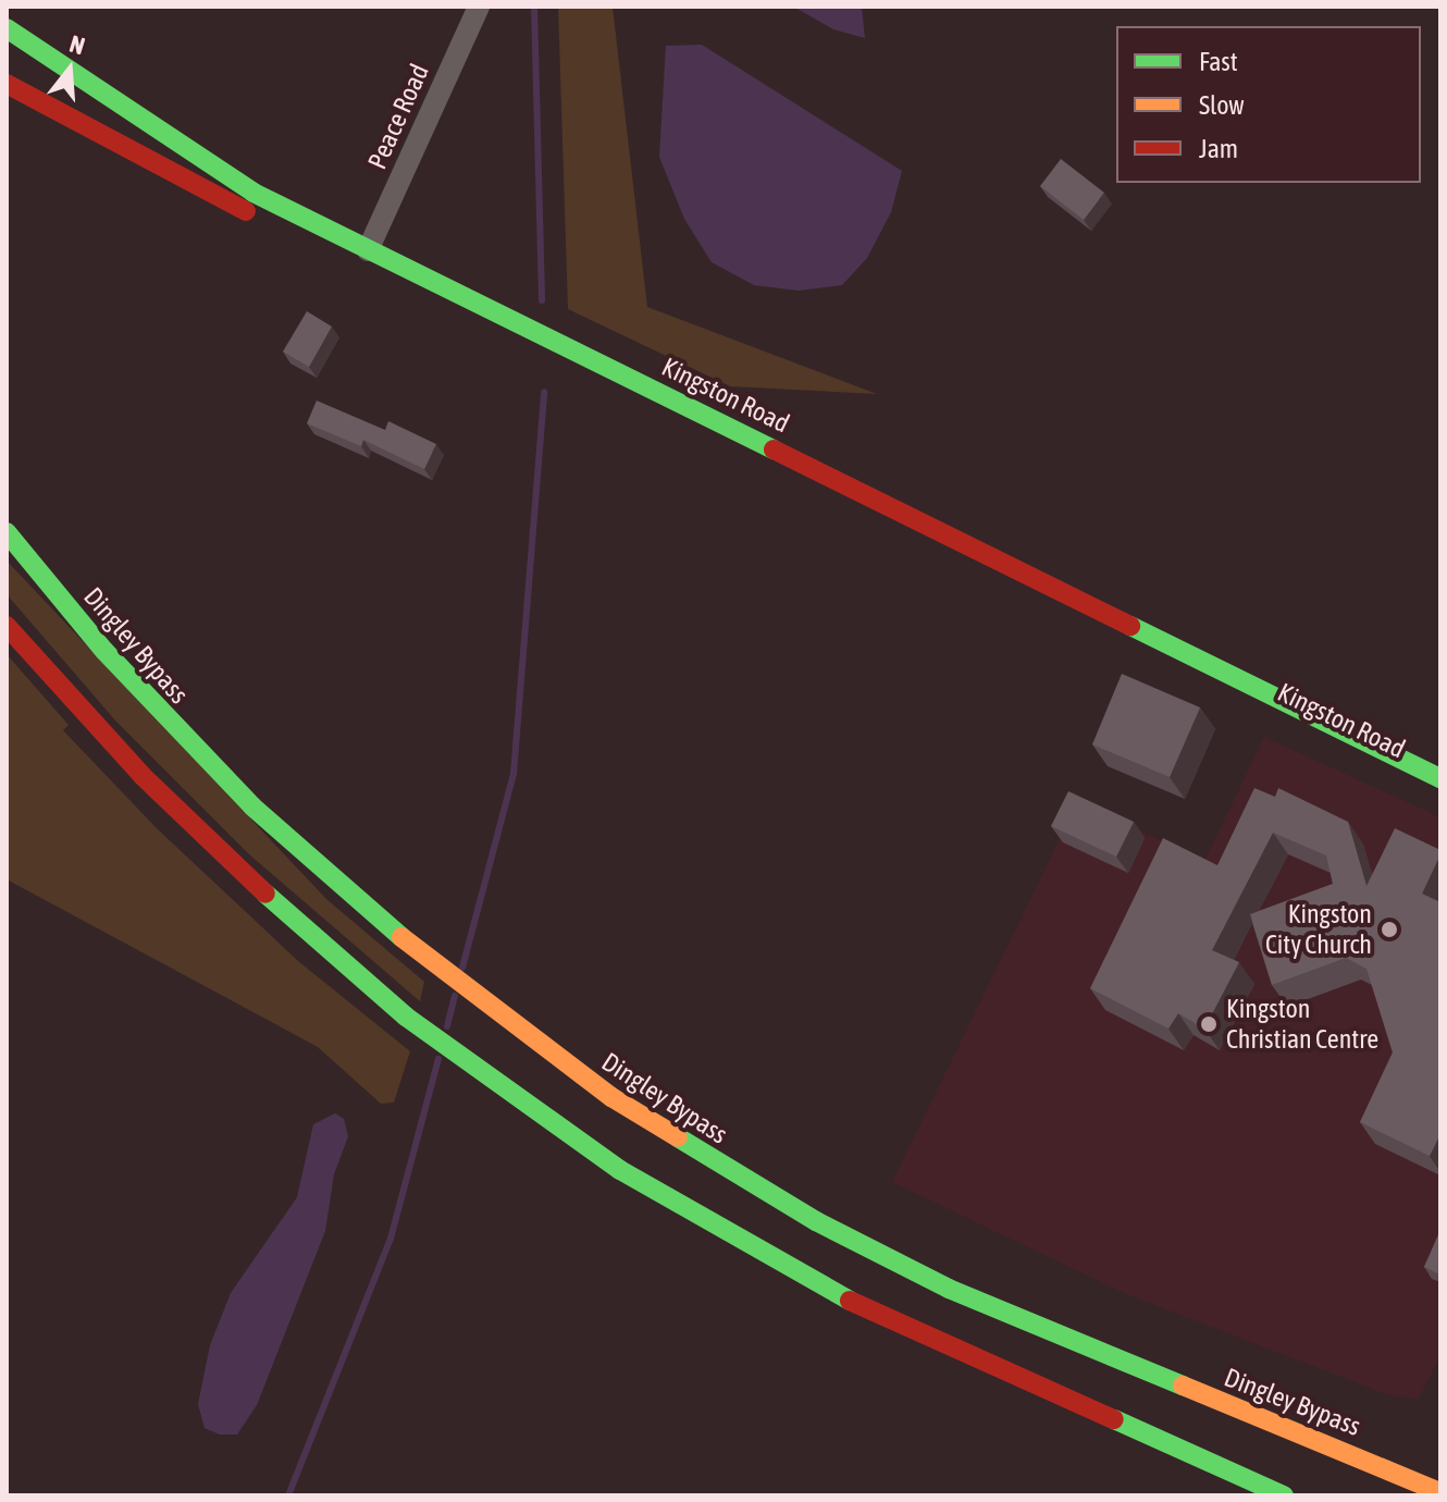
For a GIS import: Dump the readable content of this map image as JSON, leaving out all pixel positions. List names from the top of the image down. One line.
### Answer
{"streets":{"main road":["Kingston Road","Dingley Bypass"],"street":["Peace Road"]},"crossings":[["Peace Road","Kingston Road"]],"places":["Kingston City Church","Kingston Christian Centre"],"legend":["Fast","Slow","Jam"],"north":"top"}
